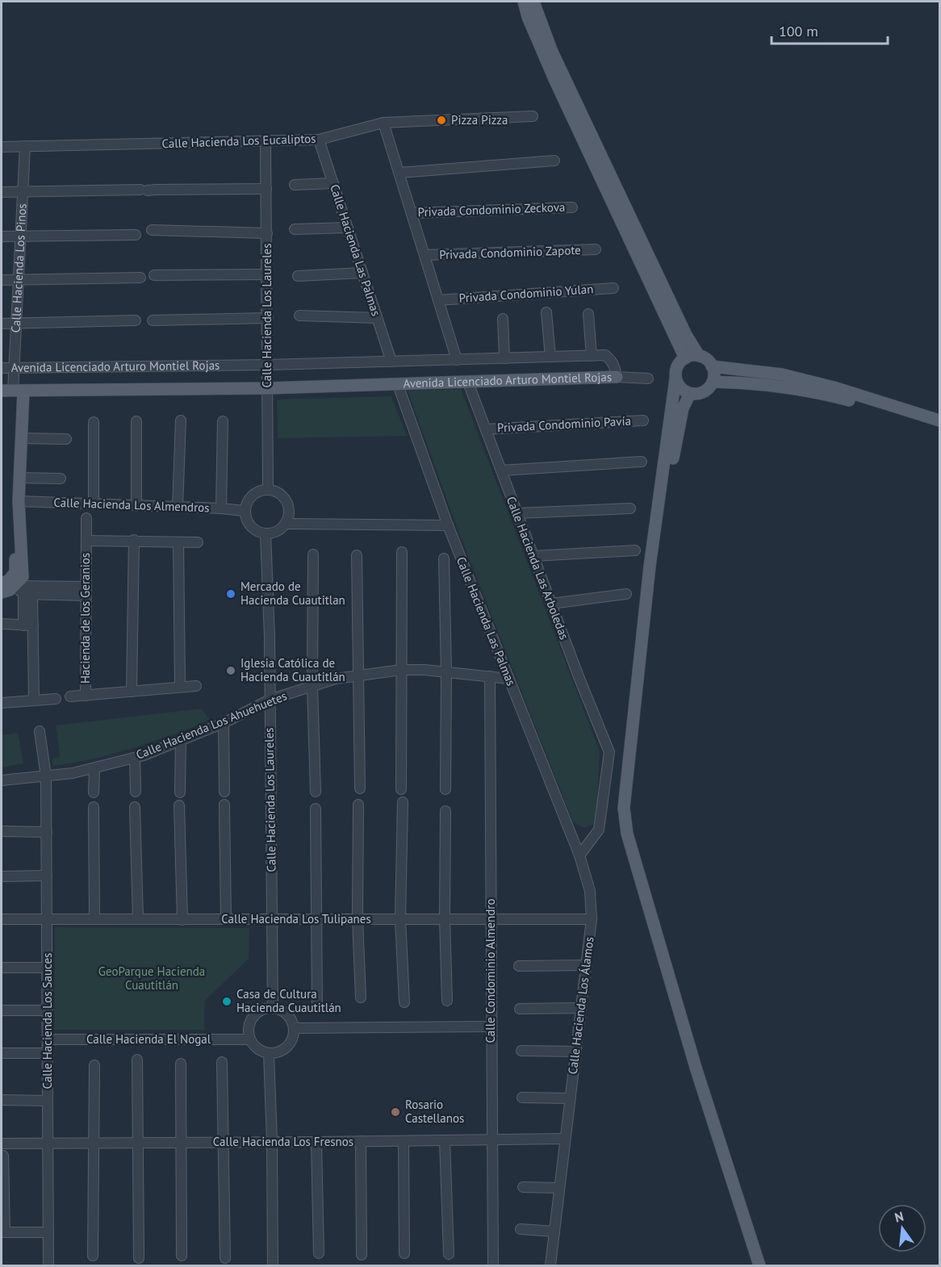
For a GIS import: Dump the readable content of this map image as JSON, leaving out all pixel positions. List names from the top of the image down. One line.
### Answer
{"streets":{"main road":["Calle Hacienda Los Pinos","Avenida Licenciado Arturo Montiel Rojas"],"street":["Calle Hacienda Los Eucaliptos","Privada Condominio Zeckova","Calle Hacienda Las Palmas","Privada Condominio Zapote","Privada Condominio Yulan","Calle Hacienda Los Laureles","Privada Condominio Pavía","Calle Hacienda Los Almendros","Calle Hacienda Las Arboledas","Hacienda de los Geranios","Calle Hacienda Los Ahuehuetes","Calle Hacienda Los Tulipanes","Calle Condominio Almendro","Calle Hacienda Los Álamos","Calle Hacienda Los Sauces","Calle Hacienda El Nogal","Calle Hacienda Los Fresnos"]},"crossings":[["Calle Hacienda Los Eucaliptos","Calle Hacienda Las Palmas"],["Calle Hacienda Los Eucaliptos","Calle Hacienda Los Pinos"],["Calle Hacienda Los Eucaliptos","Calle Hacienda Los Laureles"],["Calle Hacienda Las Palmas","Avenida Licenciado Arturo Montiel Rojas"],["Calle Hacienda Las Palmas","Calle Hacienda Las Arboledas"],["Calle Hacienda Las Palmas","Calle Hacienda Los Ahuehuetes"],["Calle Hacienda Las Palmas","Calle Hacienda Los Álamos"],["Calle Hacienda Los Pinos","Avenida Licenciado Arturo Montiel Rojas"],["Calle Hacienda Los Pinos","Calle Hacienda Los Almendros"],["Calle Hacienda Los Laureles","Avenida Licenciado Arturo Montiel Rojas"],["Calle Hacienda Los Laureles","Calle Hacienda Los Almendros"],["Calle Hacienda Los Laureles","Calle Hacienda Los Ahuehuetes"],["Calle Hacienda Los Laureles","Calle Hacienda Los Tulipanes"],["Calle Hacienda Los Laureles","Calle Hacienda El Nogal"],["Avenida Licenciado Arturo Montiel Rojas","Calle Hacienda Las Arboledas"],["Privada Condominio Pavía","Calle Hacienda Las Arboledas"],["Calle Hacienda Las Arboledas","Calle Hacienda Los Álamos"],["Calle Hacienda Los Ahuehuetes","Calle Condominio Almendro"],["Calle Hacienda Los Ahuehuetes","Calle Hacienda Los Sauces"],["Calle Hacienda Los Tulipanes","Calle Condominio Almendro"],["Calle Hacienda Los Tulipanes","Calle Hacienda Los Álamos"],["Calle Hacienda Los Tulipanes","Calle Hacienda Los Sauces"],["Calle Condominio Almendro","Calle Hacienda Los Fresnos"],["Calle Hacienda Los Álamos","Calle Hacienda Los Fresnos"],["Calle Hacienda Los Sauces","Calle Hacienda El Nogal"],["Calle Hacienda Los Sauces","Calle Hacienda Los Fresnos"]],"parks":["GeoParque Hacienda Cuautitlán"],"places":["Pizza Pizza","Mercado de Hacienda Cuautitlan","Iglesia Católica de Hacienda Cuautitlán","Casa de Cultura Hacienda Cuautitlán","Rosario Castellanos"],"scale_bar":"100 m","north":"top"}
